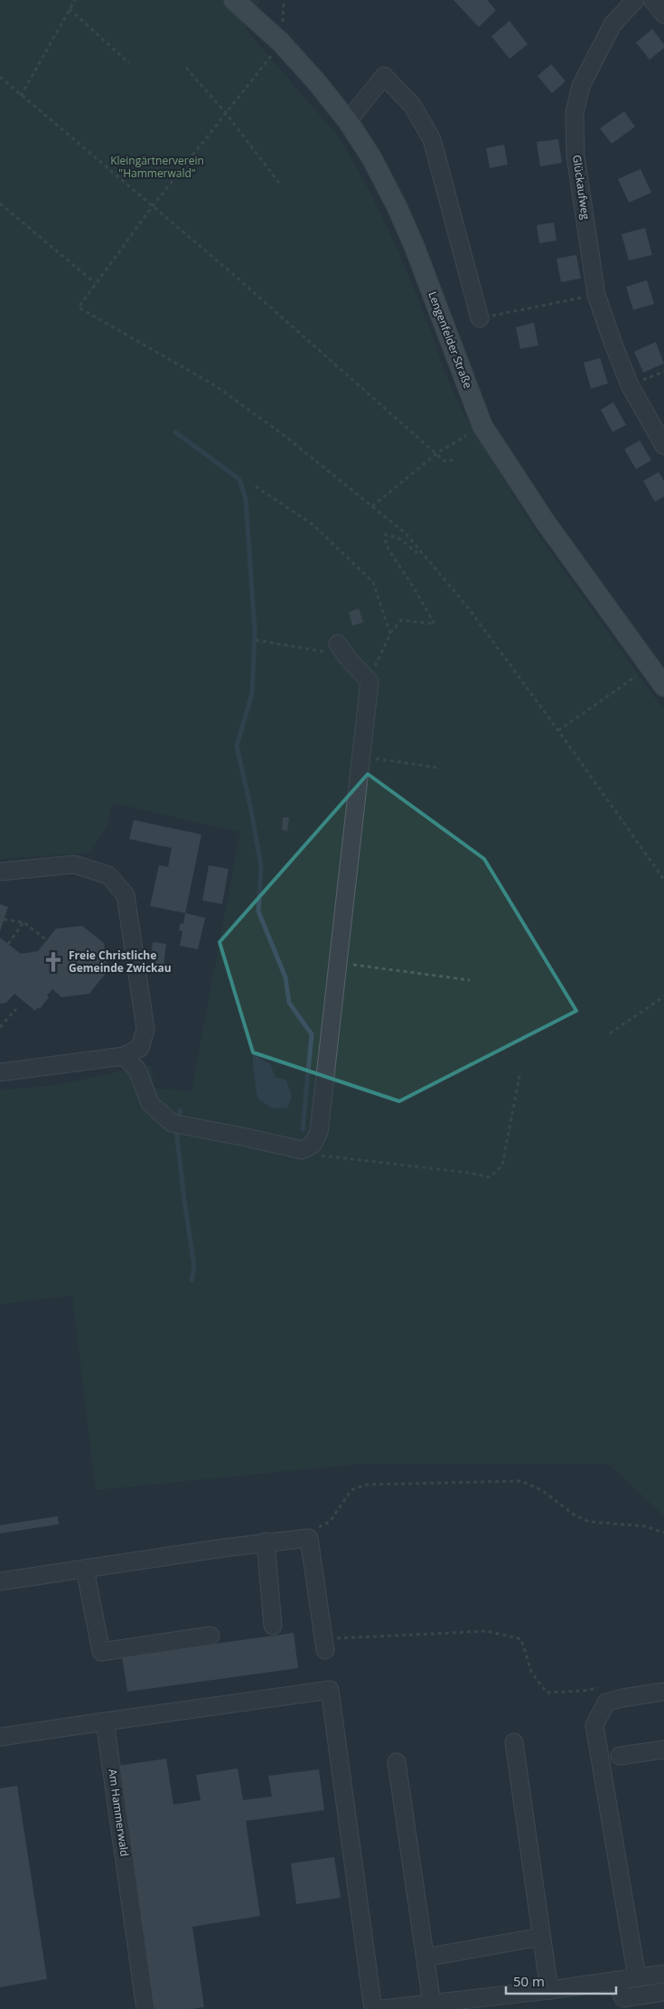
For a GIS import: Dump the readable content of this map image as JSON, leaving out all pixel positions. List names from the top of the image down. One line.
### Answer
{"streets":{"main road":["Lengenfelder Straße"],"street":["Glückaufweg","Am Hammerwald"]},"parks":["Kleingärtnerverein \"Hammerwald\""],"places":{"church":["Freie Christliche Gemeinde Zwickau"]},"scale_bar":"50 m"}
